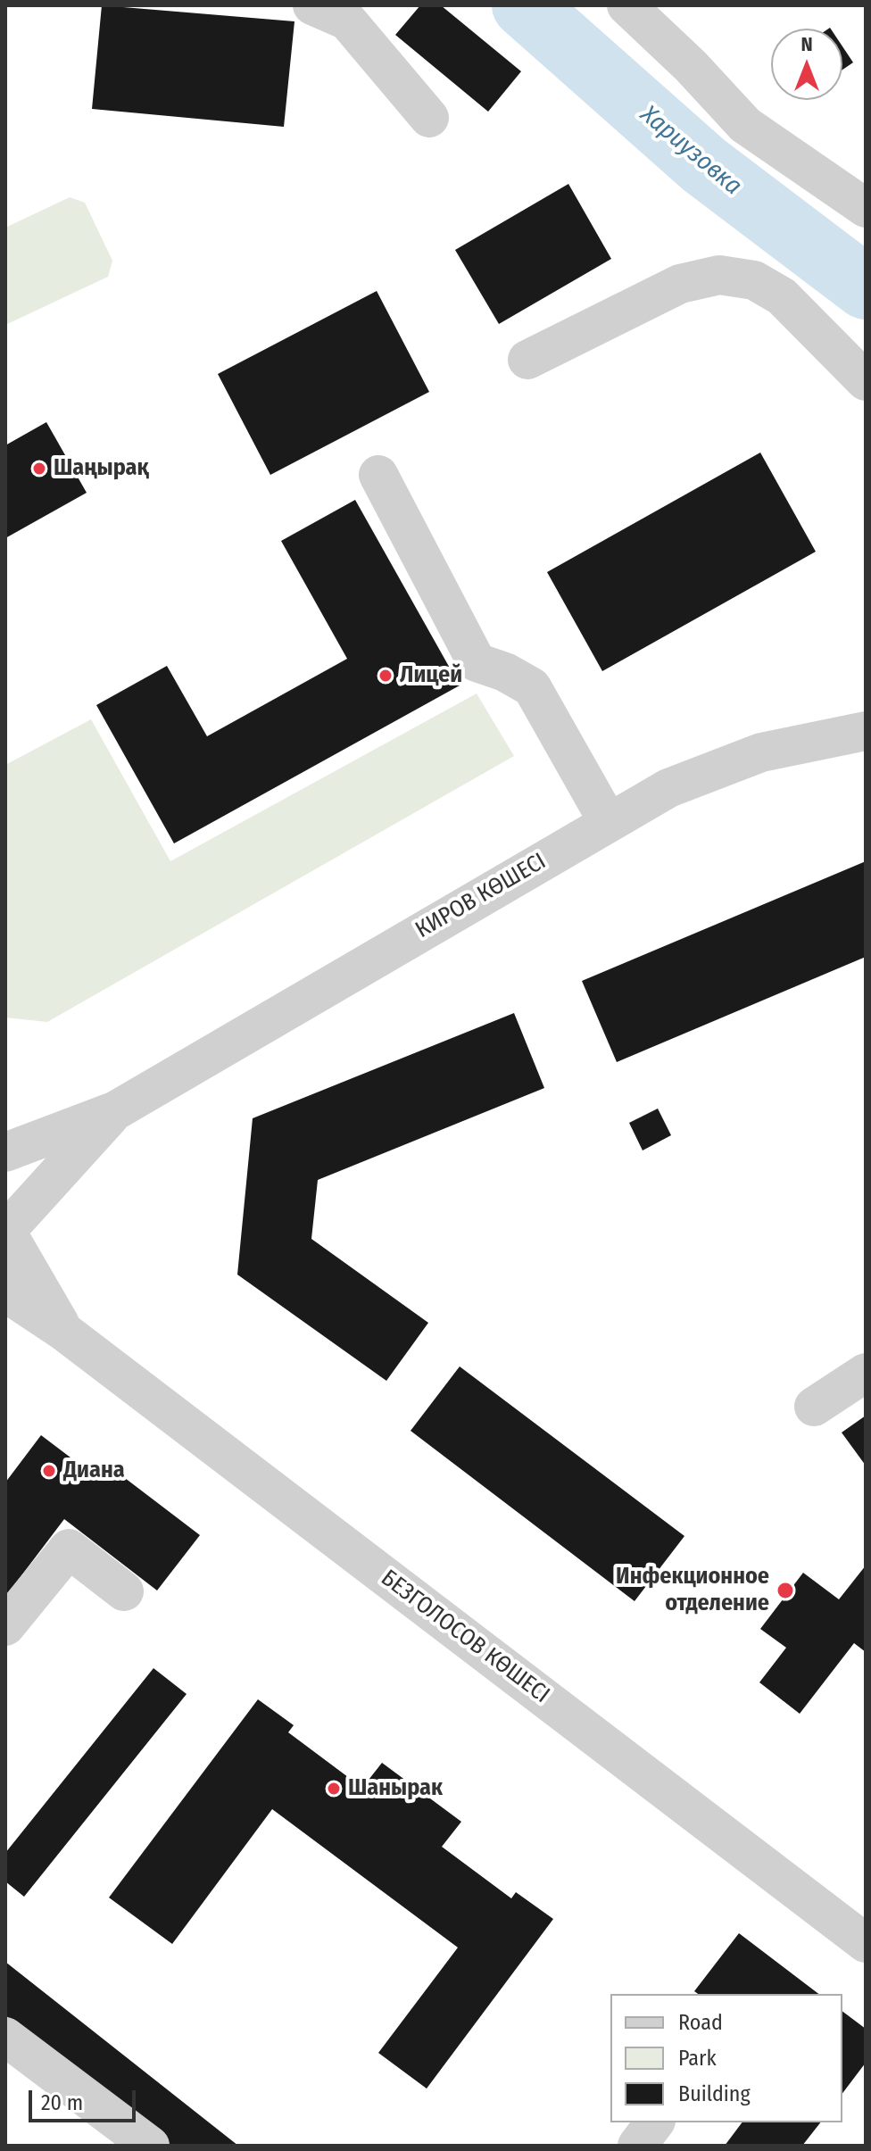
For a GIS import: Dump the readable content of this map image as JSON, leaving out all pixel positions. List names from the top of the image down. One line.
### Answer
{"streets":{"street":["КИРОВ КӨШЕСІ","БЕЗГОЛОСОВ КӨШЕСІ"]},"water":["Хариузовка"],"places":["Шаңырақ","Лицей","Диана","Инфекционное отделение","Шанырак"],"legend":["Road","Park","Building"],"scale_bar":"20 m","north":"top"}
